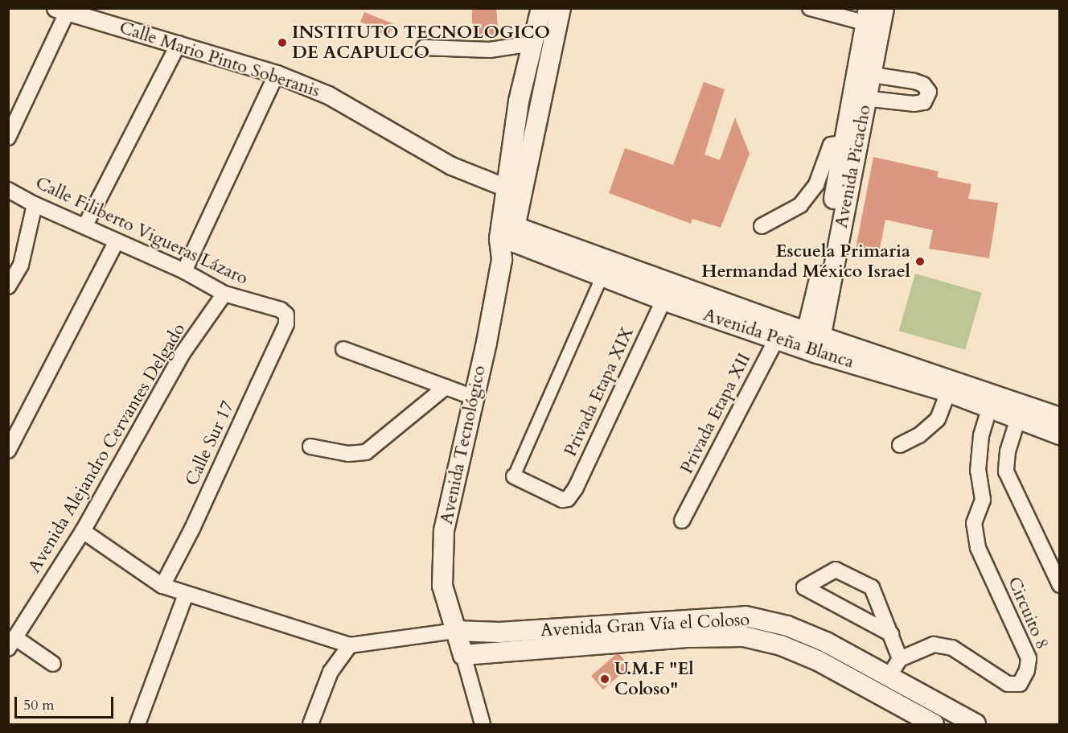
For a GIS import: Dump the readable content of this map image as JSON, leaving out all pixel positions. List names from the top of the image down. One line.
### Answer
{"streets":{"main road":["Avenida Picacho","Avenida Peña Blanca","Avenida Tecnológico","Avenida Gran Vía el Coloso"],"street":["Calle Mario Pinto Soberanis","Calle Filiberto Vigueras Lázaro","Privada Etapa XIX","Privada Etapa XII","Calle Sur 17","Avenida Alejandro Cervantes Delgado","Circuito 8"]},"crossings":[["Calle Mario Pinto Soberanis","Avenida Tecnológico"],["Avenida Picacho","Avenida Peña Blanca"],["Calle Filiberto Vigueras Lázaro","Calle Sur 17"],["Calle Filiberto Vigueras Lázaro","Avenida Alejandro Cervantes Delgado"],["Avenida Peña Blanca","Privada Etapa XIX"],["Avenida Peña Blanca","Privada Etapa XII"],["Avenida Peña Blanca","Avenida Tecnológico"],["Avenida Peña Blanca","Circuito 8"],["Calle Sur 17","Avenida Gran Vía el Coloso"],["Avenida Tecnológico","Avenida Gran Vía el Coloso"],["Avenida Alejandro Cervantes Delgado","Avenida Gran Vía el Coloso"]],"places":["INSTITUTO TECNOLOGICO DE ACAPULCO","Escuela Primaria Hermandad México Israel","U.M.F \"El Coloso\""],"scale_bar":"50 m"}
